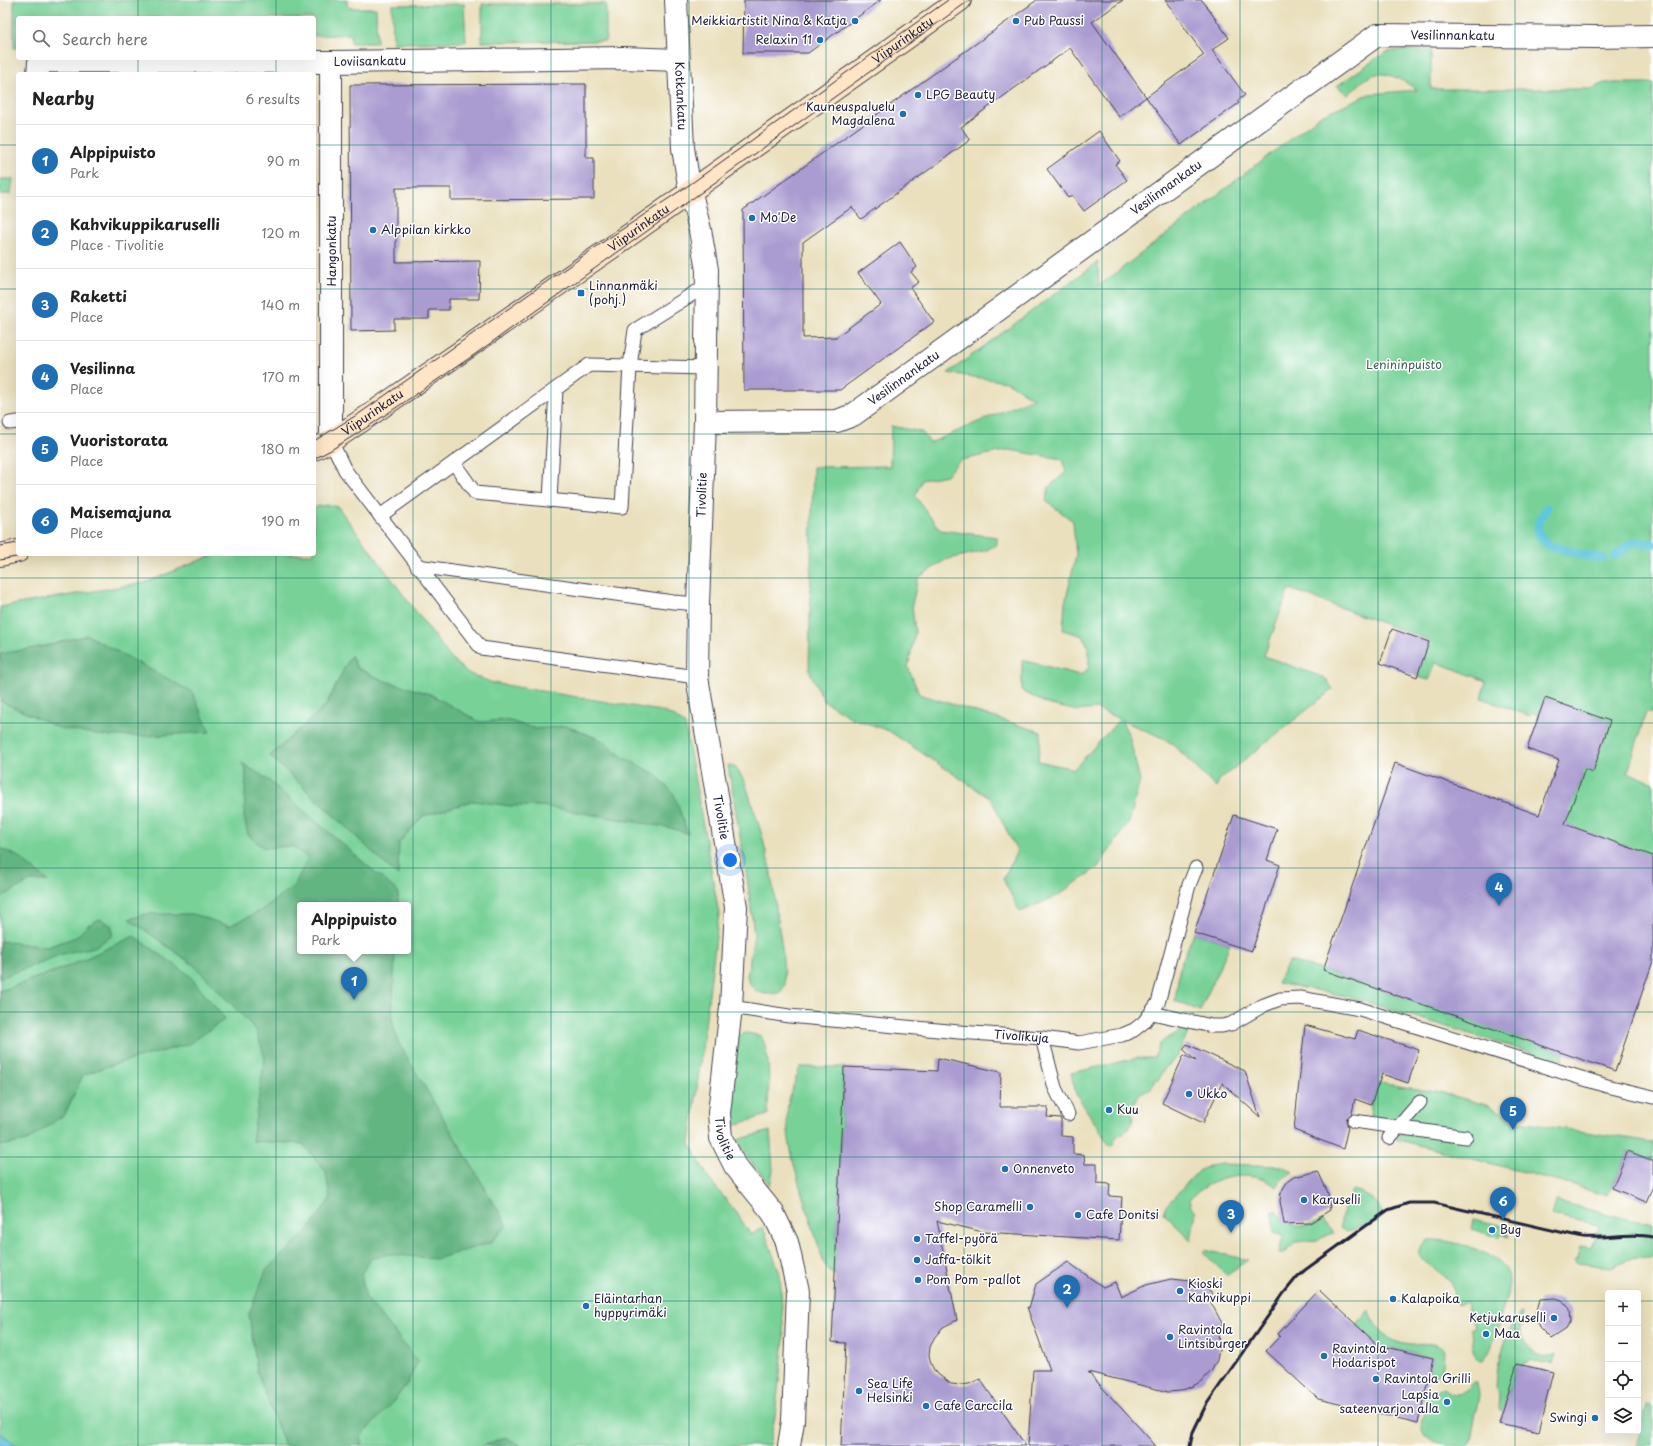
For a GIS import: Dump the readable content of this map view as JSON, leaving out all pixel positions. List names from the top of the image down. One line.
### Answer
{"streets":{"street":["Vesilinnankatu","Viipurinkatu","Loviisankatu","Kotkankatu","Hangonkatu","Tivolitie"],"lane":["Tivolikuja"]},"crossings":[["Vesilinnankatu","Tivolitie"],["Viipurinkatu","Kotkankatu"],["Viipurinkatu","Hangonkatu"],["Viipurinkatu","Tivolitie"],["Loviisankatu","Kotkankatu"],["Loviisankatu","Hangonkatu"],["Kotkankatu","Tivolitie"],["Tivolitie","Tivolikuja"]],"parks":["Lenininpuisto"],"places":{"other":["Meikkiartistit Nina & Katja","Pub Paussi","Relaxin 11","LPG Beauty","Kauneuspaluelu Magdalena","Mo'De","Alppilan kirkko","Ukko","Kuu","Onnenveto","Karuselli","Shop Caramelli","Cafe Donitsi","Bug","Taffel-pyörä","Jaffa-tölkit","Pom Pom -pallot","Kioski Kahvikuppi","Kalapoika","Eläintarhan hyppyrimäki","Ketjukaruselli","Maa","Ravintola Lintsiburger","Ravintola Hodarispot","Ravintola Grilli","Sea Life Helsinki","Lapsia sateenvarjon alla","Cafe Carccila","Swingi"],"transit":["Linnanmäki (pohj.)"]},"page":{"search":"Search here","heading":["Nearby","6 results"],"list":[{"mark":"1","name":"Alppipuisto","note":"Park","value":"90 m"},{"mark":"2","name":"Kahvikuppikaruselli","note":"Place · Tivolitie","value":"120 m"},{"mark":"3","name":"Raketti","note":"Place","value":"140 m"},{"mark":"4","name":"Vesilinna","note":"Place","value":"170 m"},{"mark":"5","name":"Vuoristorata","note":"Place","value":"180 m"},{"mark":"6","name":"Maisemajuna","note":"Place","value":"190 m"}],"pins":["4","1","5","6","3","2"],"popup":["Alppipuisto","Park"],"map_buttons":["+","−"]}}
